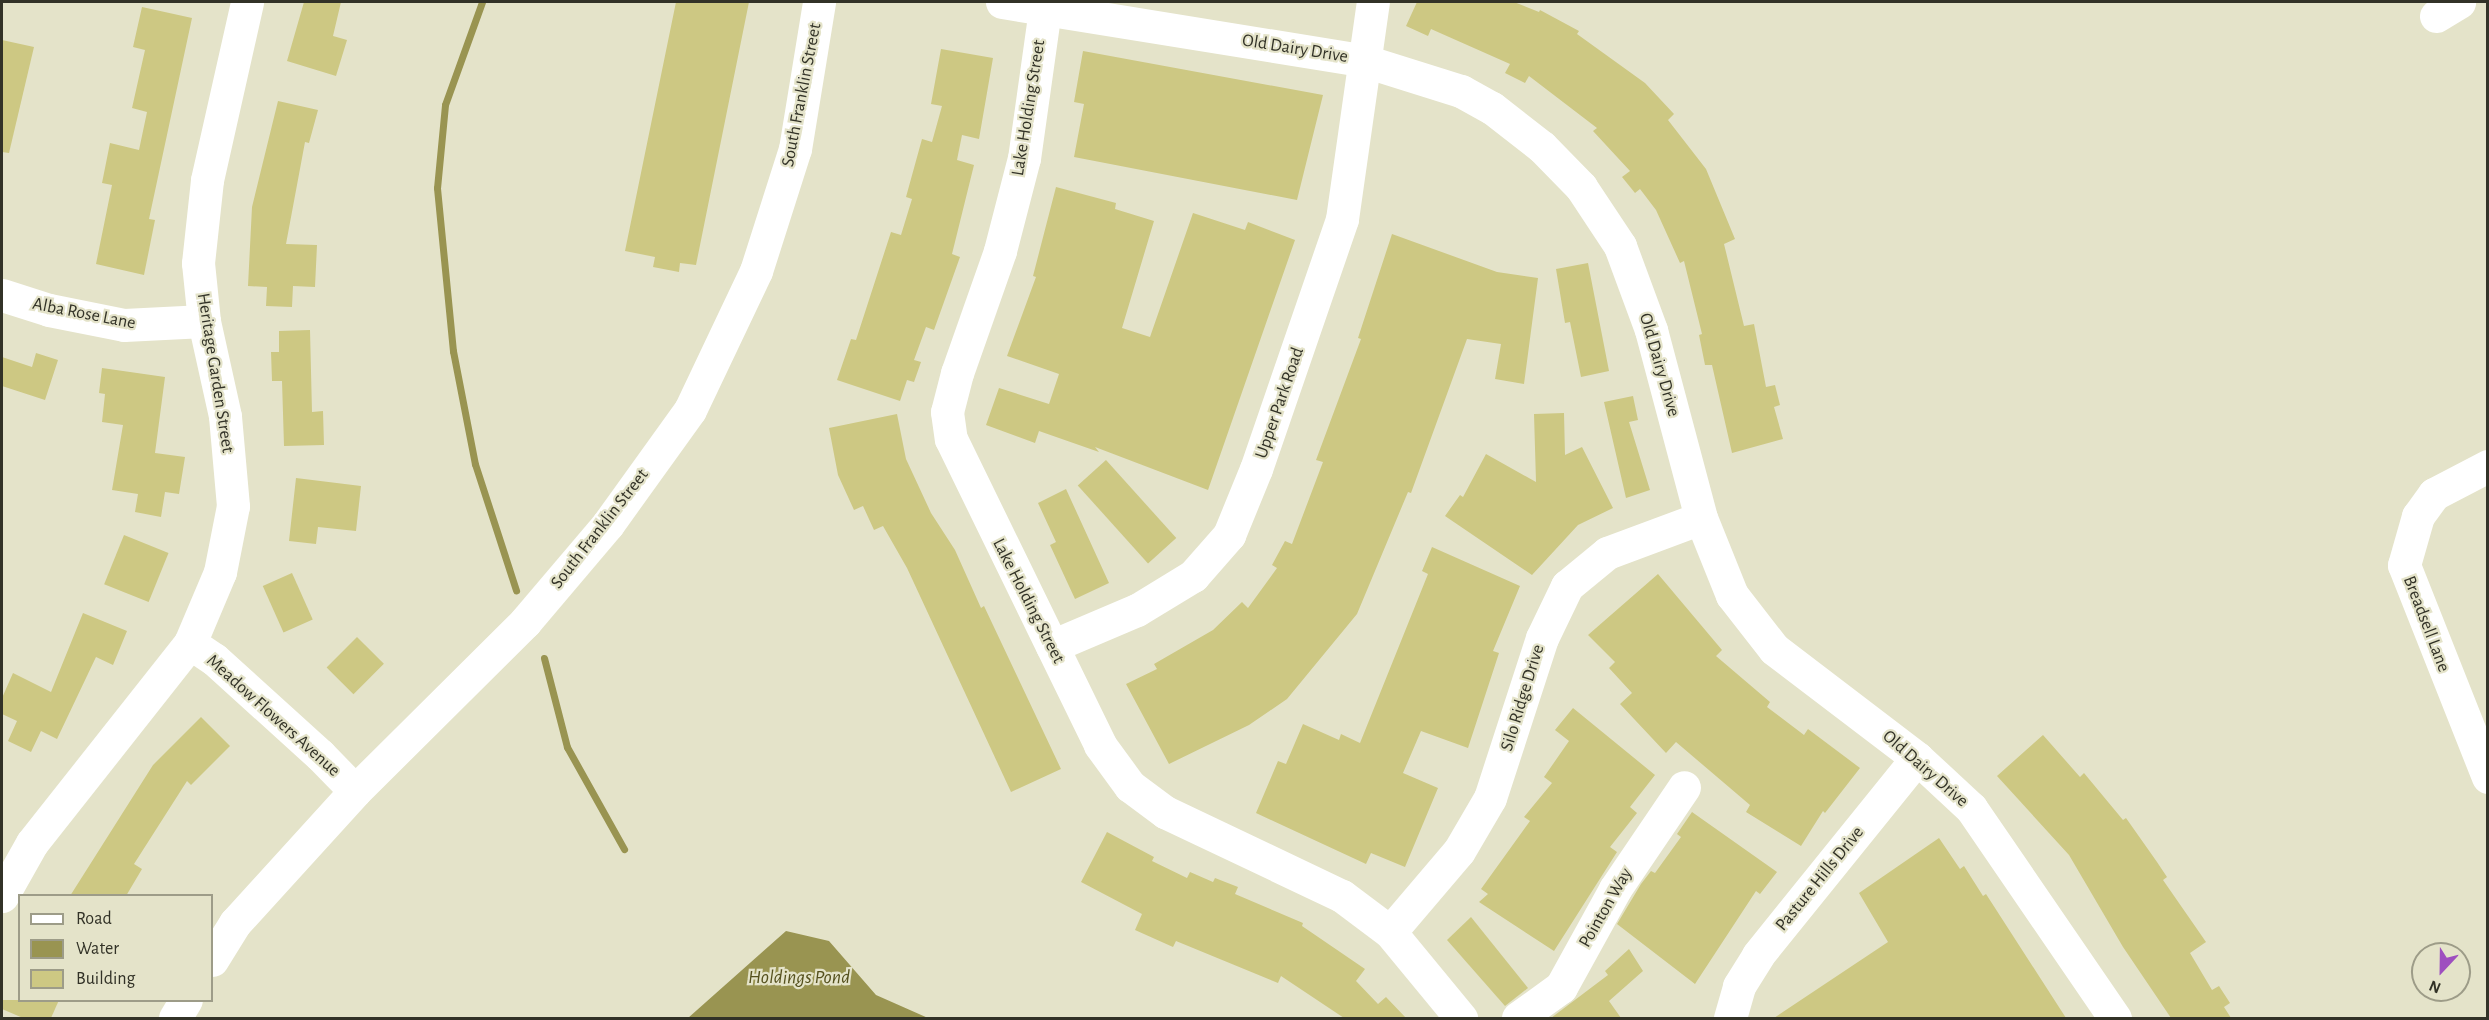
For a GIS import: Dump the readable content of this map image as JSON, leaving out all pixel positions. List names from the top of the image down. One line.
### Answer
{"streets":{"street":["Old Dairy Drive","South Franklin Street","Lake Holding Street","Alba Rose Lane","Heritage Garden Street","Upper Park Road","Breadsell Lane","Silo Ridge Drive","Meadow Flowers Avenue","Pasture Hills Drive","Pointon Way"]},"crossings":[["Old Dairy Drive","Lake Holding Street"],["Old Dairy Drive","Upper Park Road"],["Old Dairy Drive","Silo Ridge Drive"],["Old Dairy Drive","Pasture Hills Drive"],["South Franklin Street","Meadow Flowers Avenue"],["Lake Holding Street","Upper Park Road"],["Lake Holding Street","Silo Ridge Drive"],["Alba Rose Lane","Heritage Garden Street"],["Heritage Garden Street","Meadow Flowers Avenue"]],"water":["Holdings Pond"],"legend":["Road","Water","Building"],"north":"bottom"}
